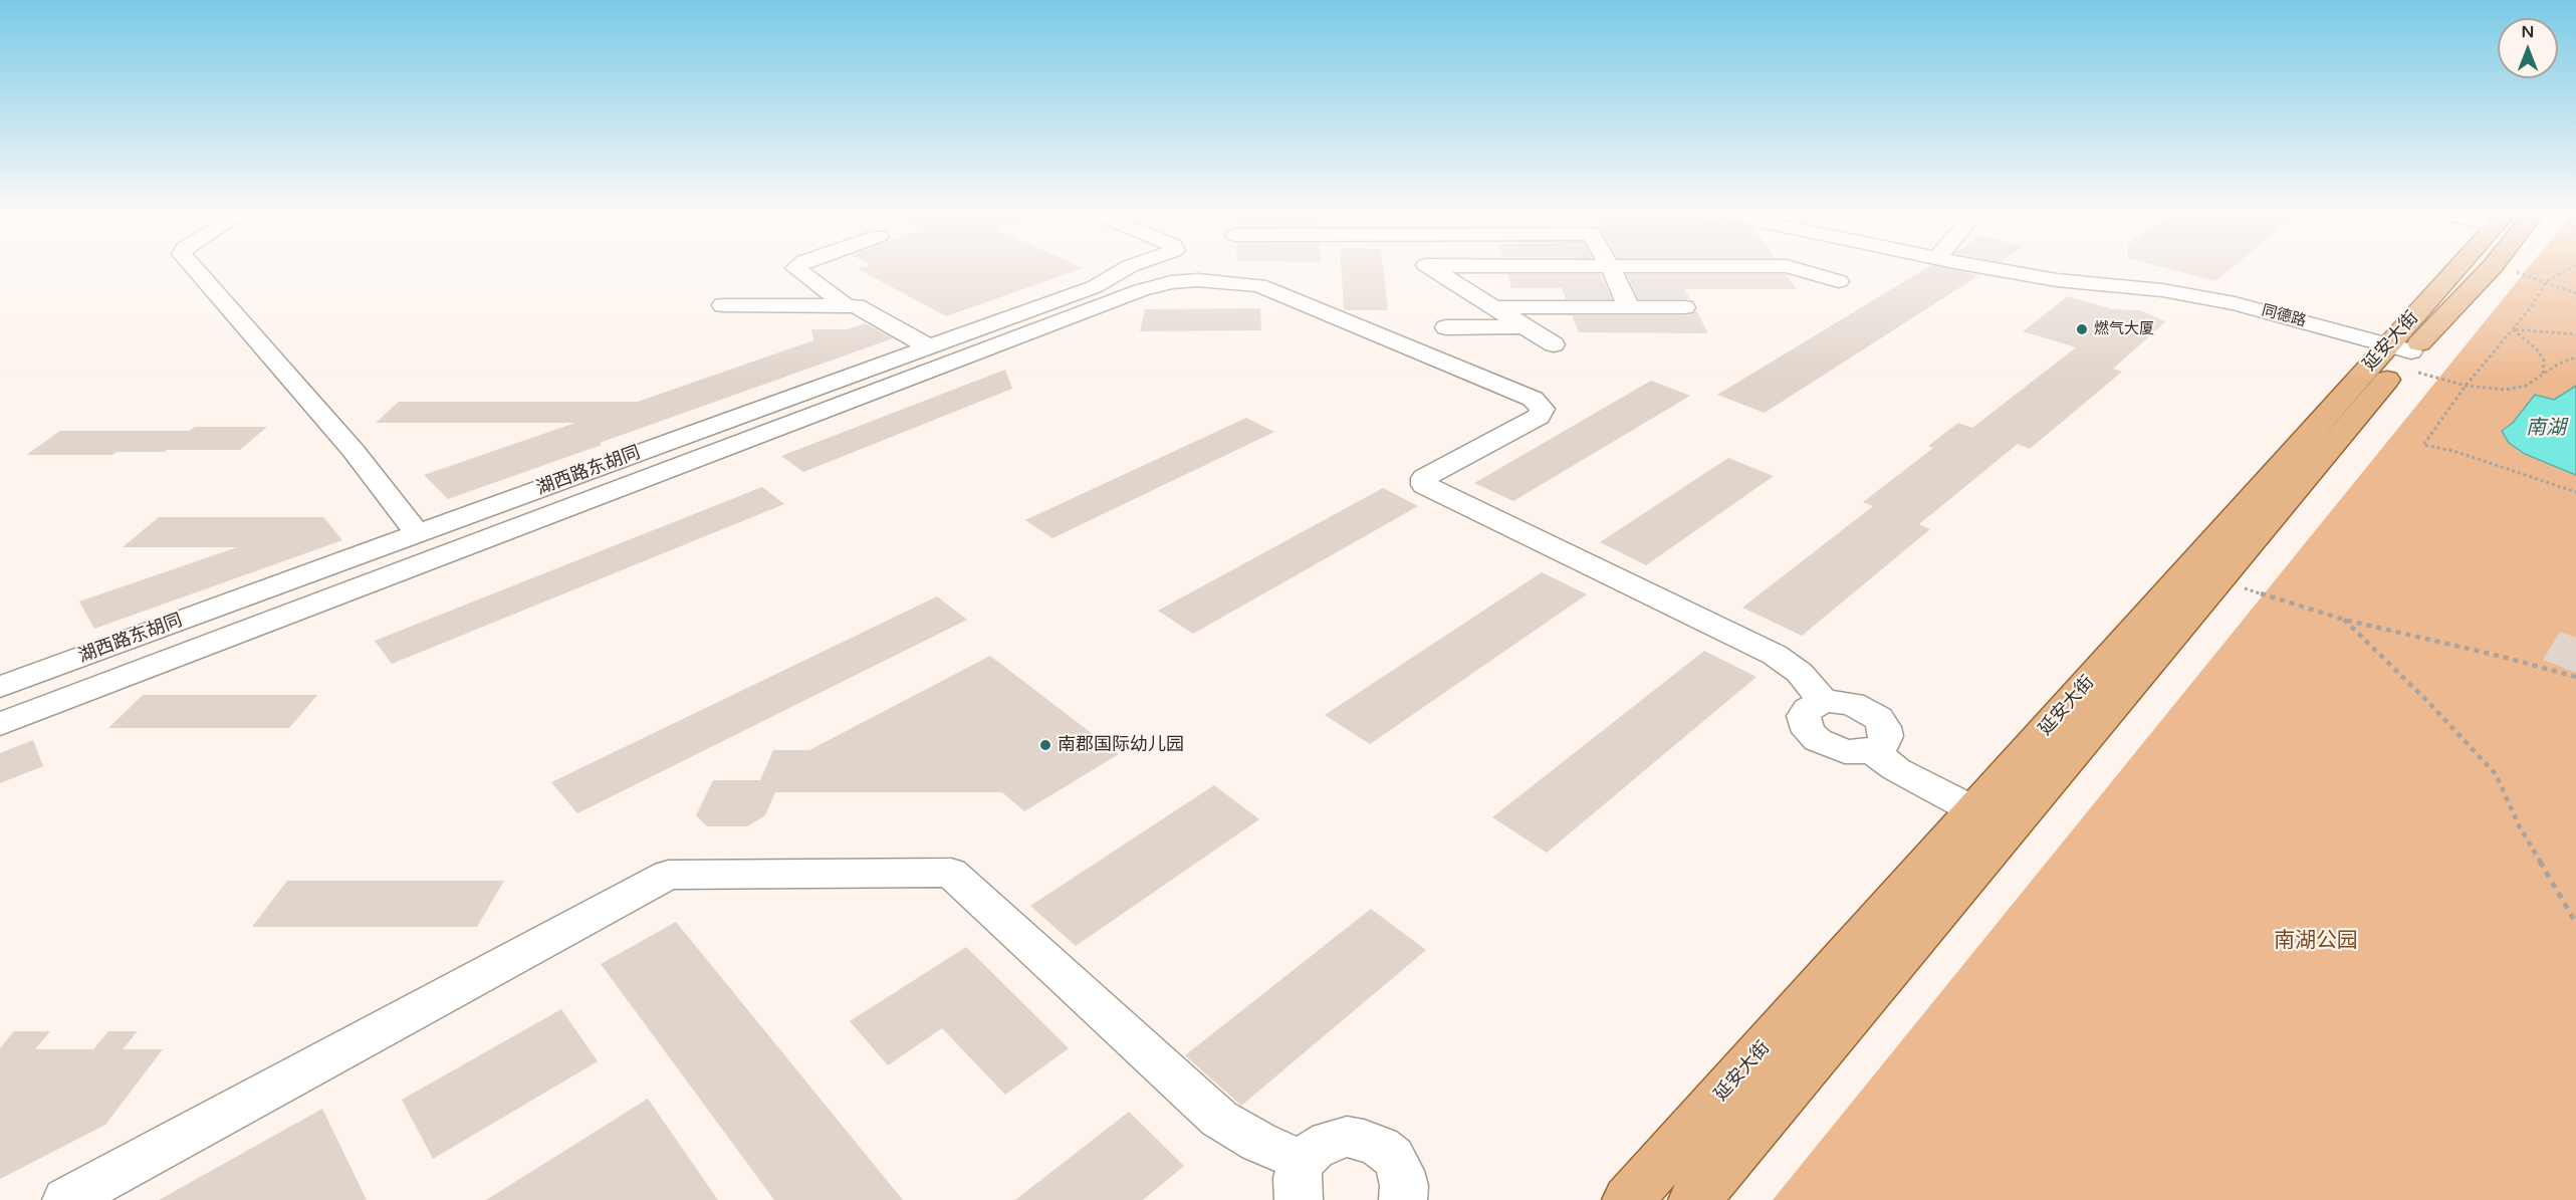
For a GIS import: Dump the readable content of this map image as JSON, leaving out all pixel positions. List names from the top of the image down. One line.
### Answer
{"streets":{"main road":["延安大街"],"street":["同德路","湖西路东胡同"]},"crossings":[["同德路","延安大街"]],"water":["南湖"],"parks":["南湖公园"],"places":["燃气大厦","南郡国际幼儿园"],"north":"top"}
